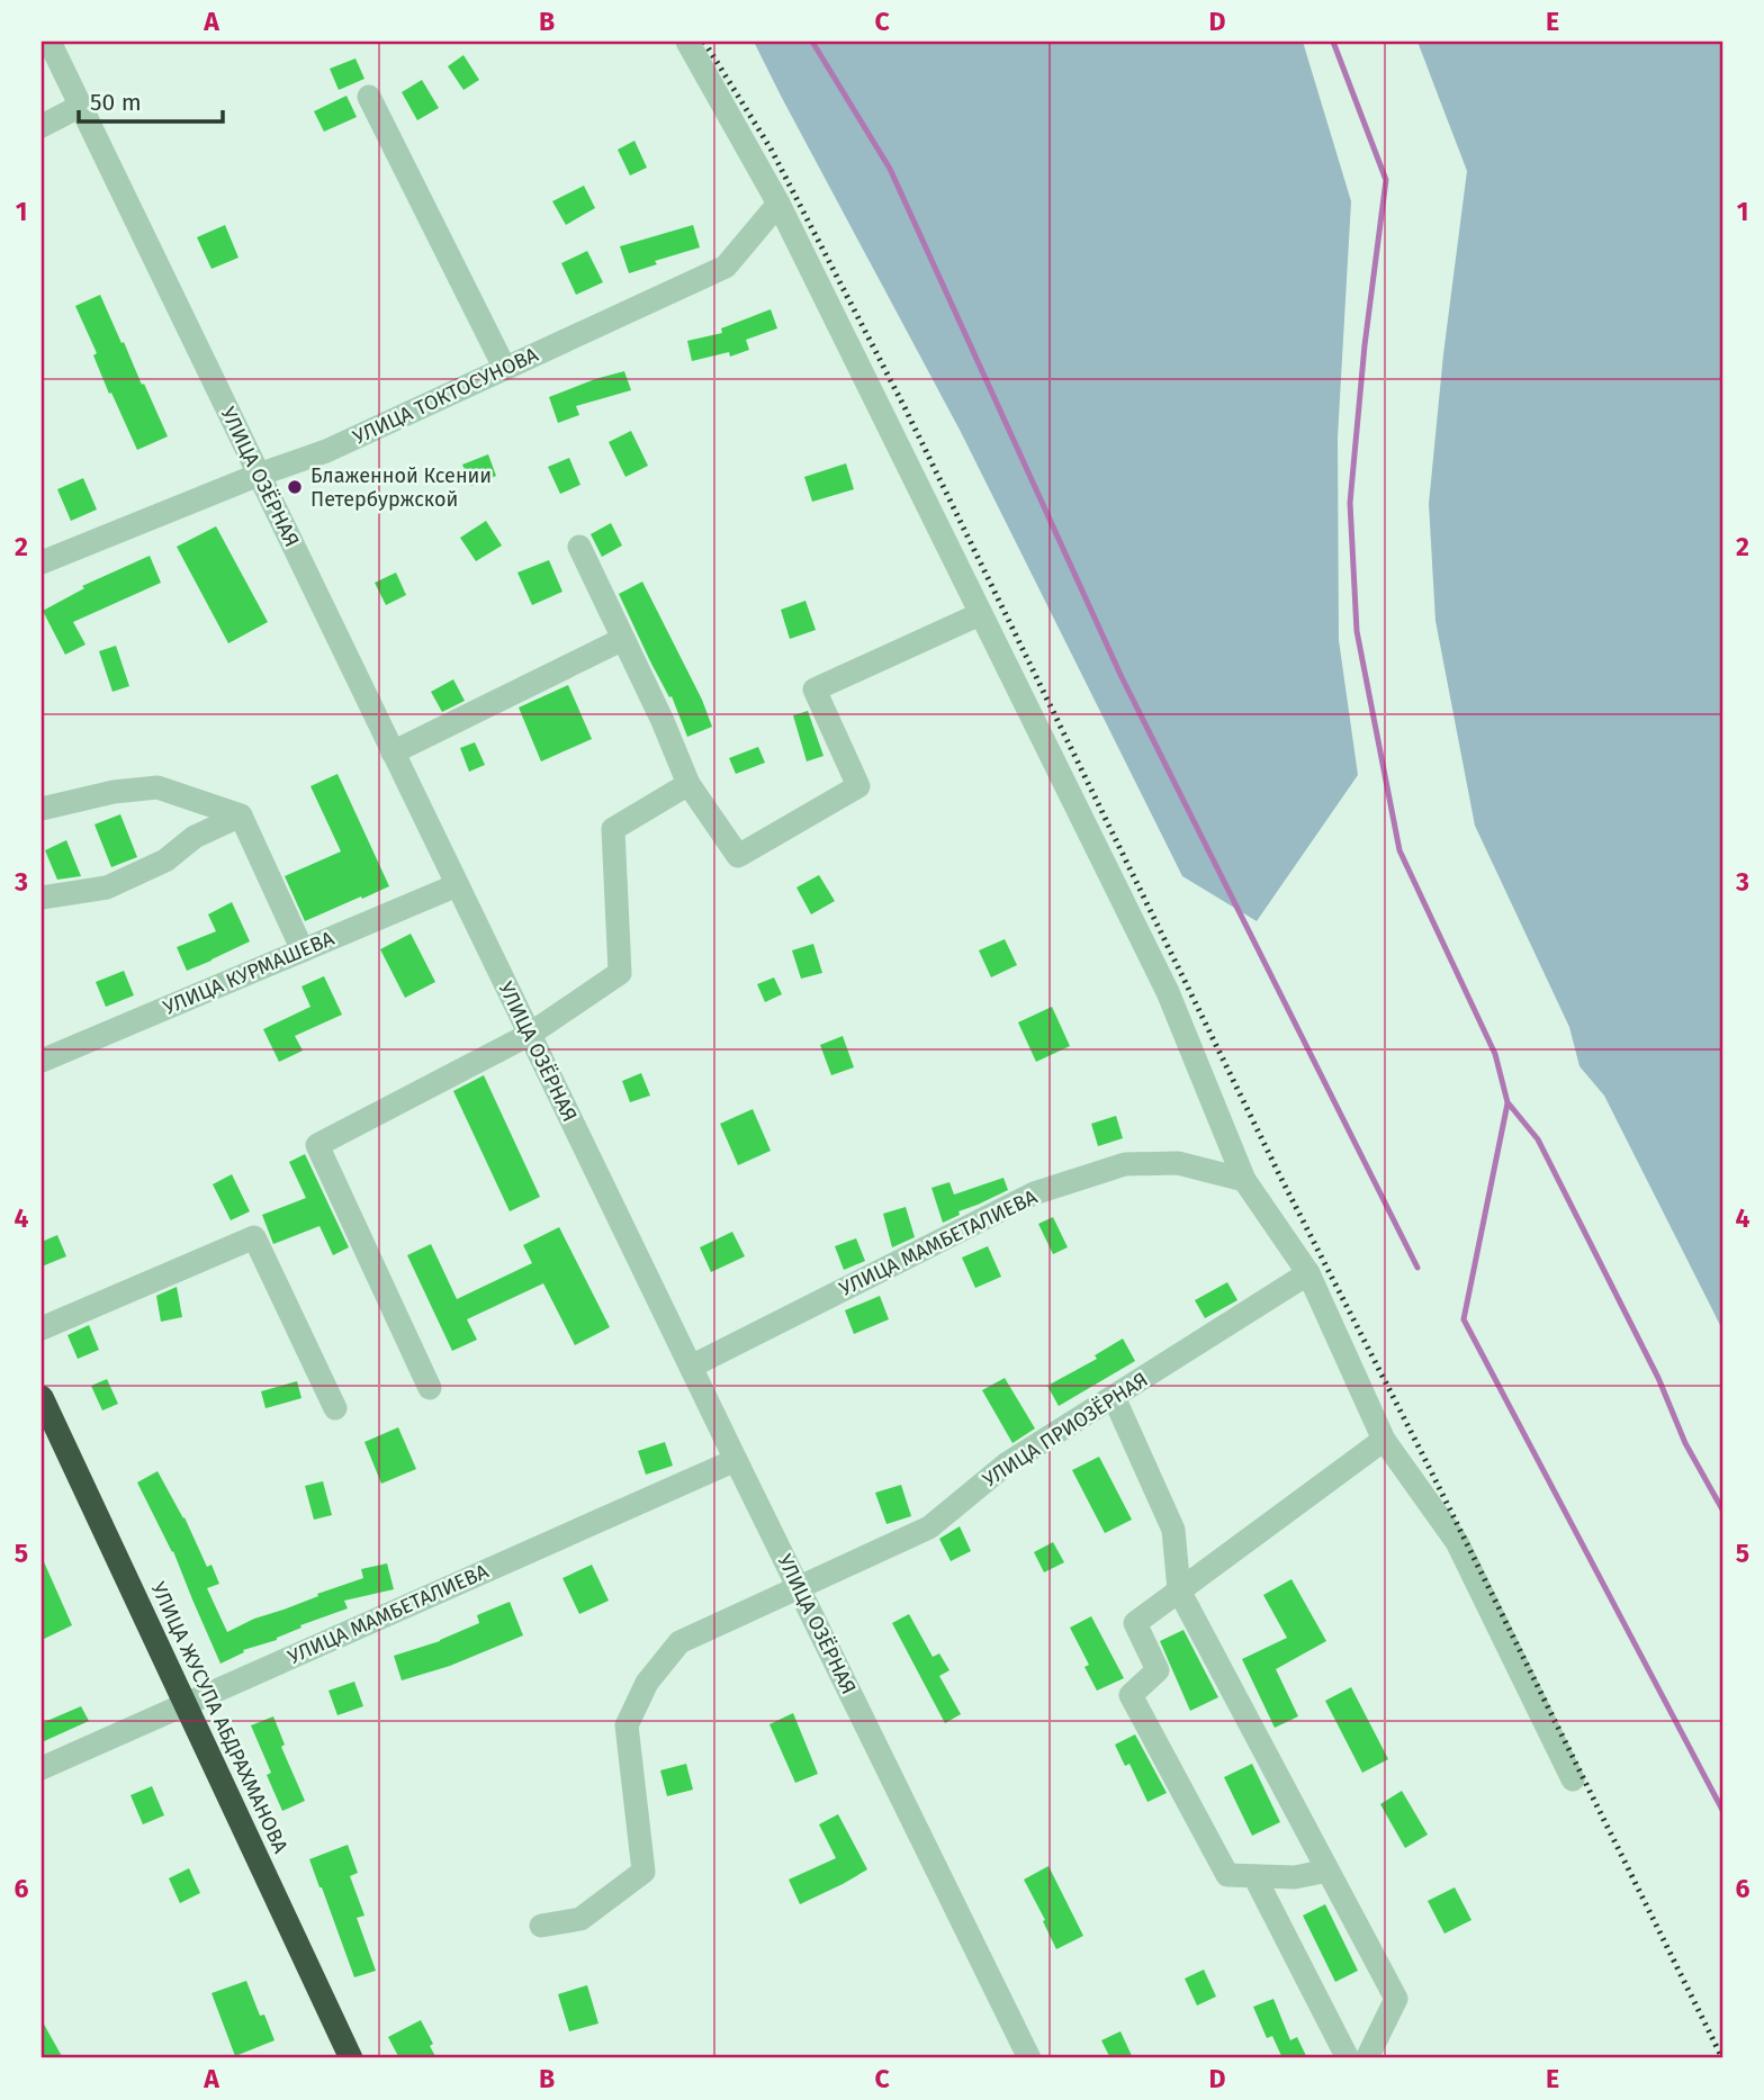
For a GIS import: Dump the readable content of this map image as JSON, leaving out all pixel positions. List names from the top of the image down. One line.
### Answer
{"streets":{"highway":["УЛИЦА ЖУСУПА АБДРАХМАНОВА"],"street":["УЛИЦА ТОКТОСУНОВА","УЛИЦА ОЗЁРНАЯ","УЛИЦА КУРМАШЕВА","УЛИЦА МАМБЕТАЛИЕВА","УЛИЦА ПРИОЗЁРНАЯ"]},"crossings":[["УЛИЦА ТОКТОСУНОВА","УЛИЦА ОЗЁРНАЯ"],["УЛИЦА ОЗЁРНАЯ","УЛИЦА КУРМАШЕВА"],["УЛИЦА ОЗЁРНАЯ","УЛИЦА МАМБЕТАЛИЕВА"],["УЛИЦА ОЗЁРНАЯ","УЛИЦА ПРИОЗЁРНАЯ"],["УЛИЦА МАМБЕТАЛИЕВА","УЛИЦА ЖУСУПА АБДРАХМАНОВА"]],"places":["Блаженной Ксении Петербуржской"],"scale_bar":"50 m","grid":{"columns":["A","B","C","D","E"],"rows":["1","2","3","4","5","6"]}}
